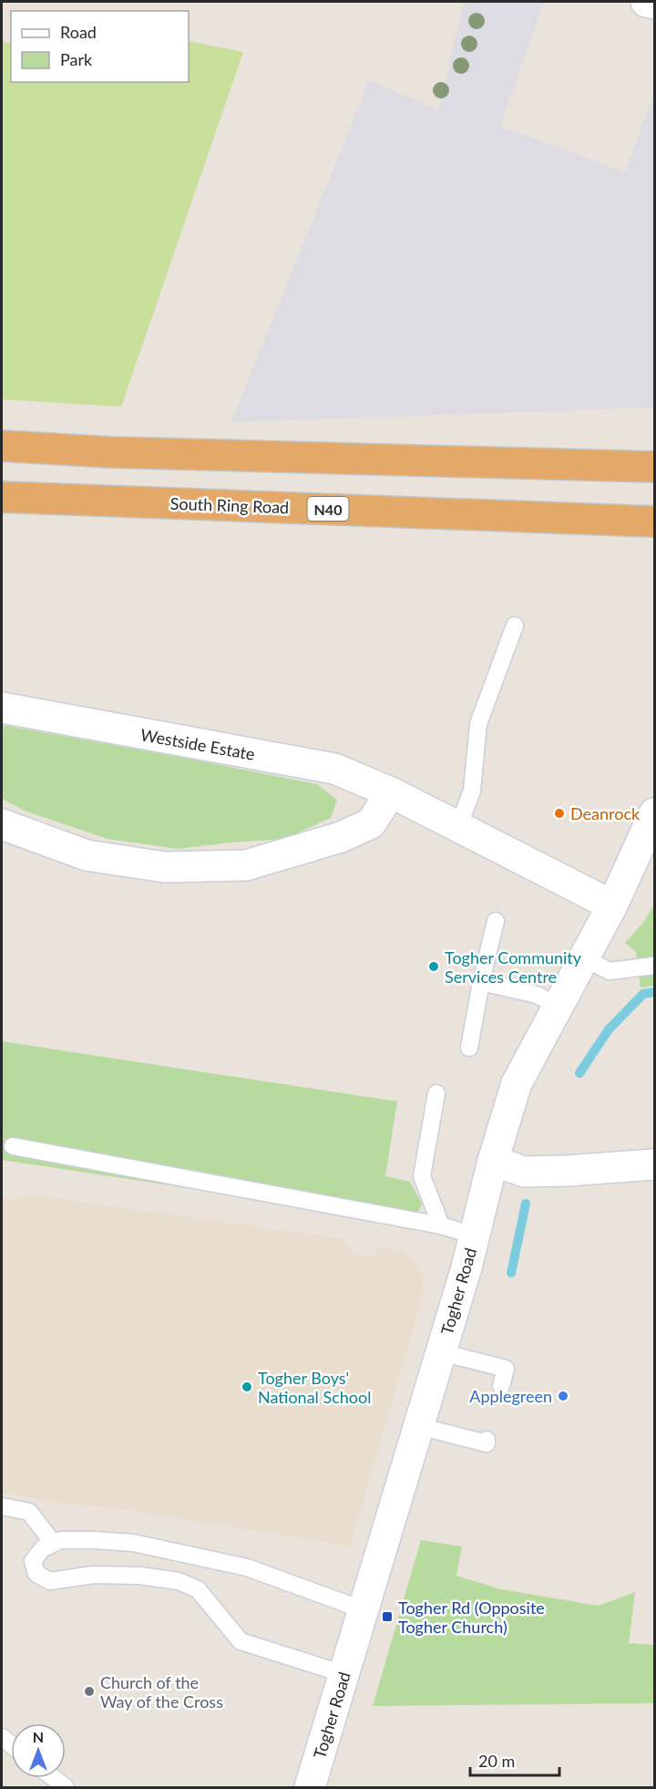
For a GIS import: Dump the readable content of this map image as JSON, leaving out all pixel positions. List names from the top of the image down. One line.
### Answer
{"streets":{"highway":["South Ring Road","N40"],"street":["Westside Estate","Togher Road"]},"crossings":[["Westside Estate","Togher Road"]],"places":{"other":["Deanrock","Togher Community Services Centre","Togher Boys' National School","Applegreen","Church of the Way of the Cross"],"transit":["Togher Rd (Opposite Togher Church)"]},"legend":["Road","Park"],"scale_bar":"20 m","north":"top"}
